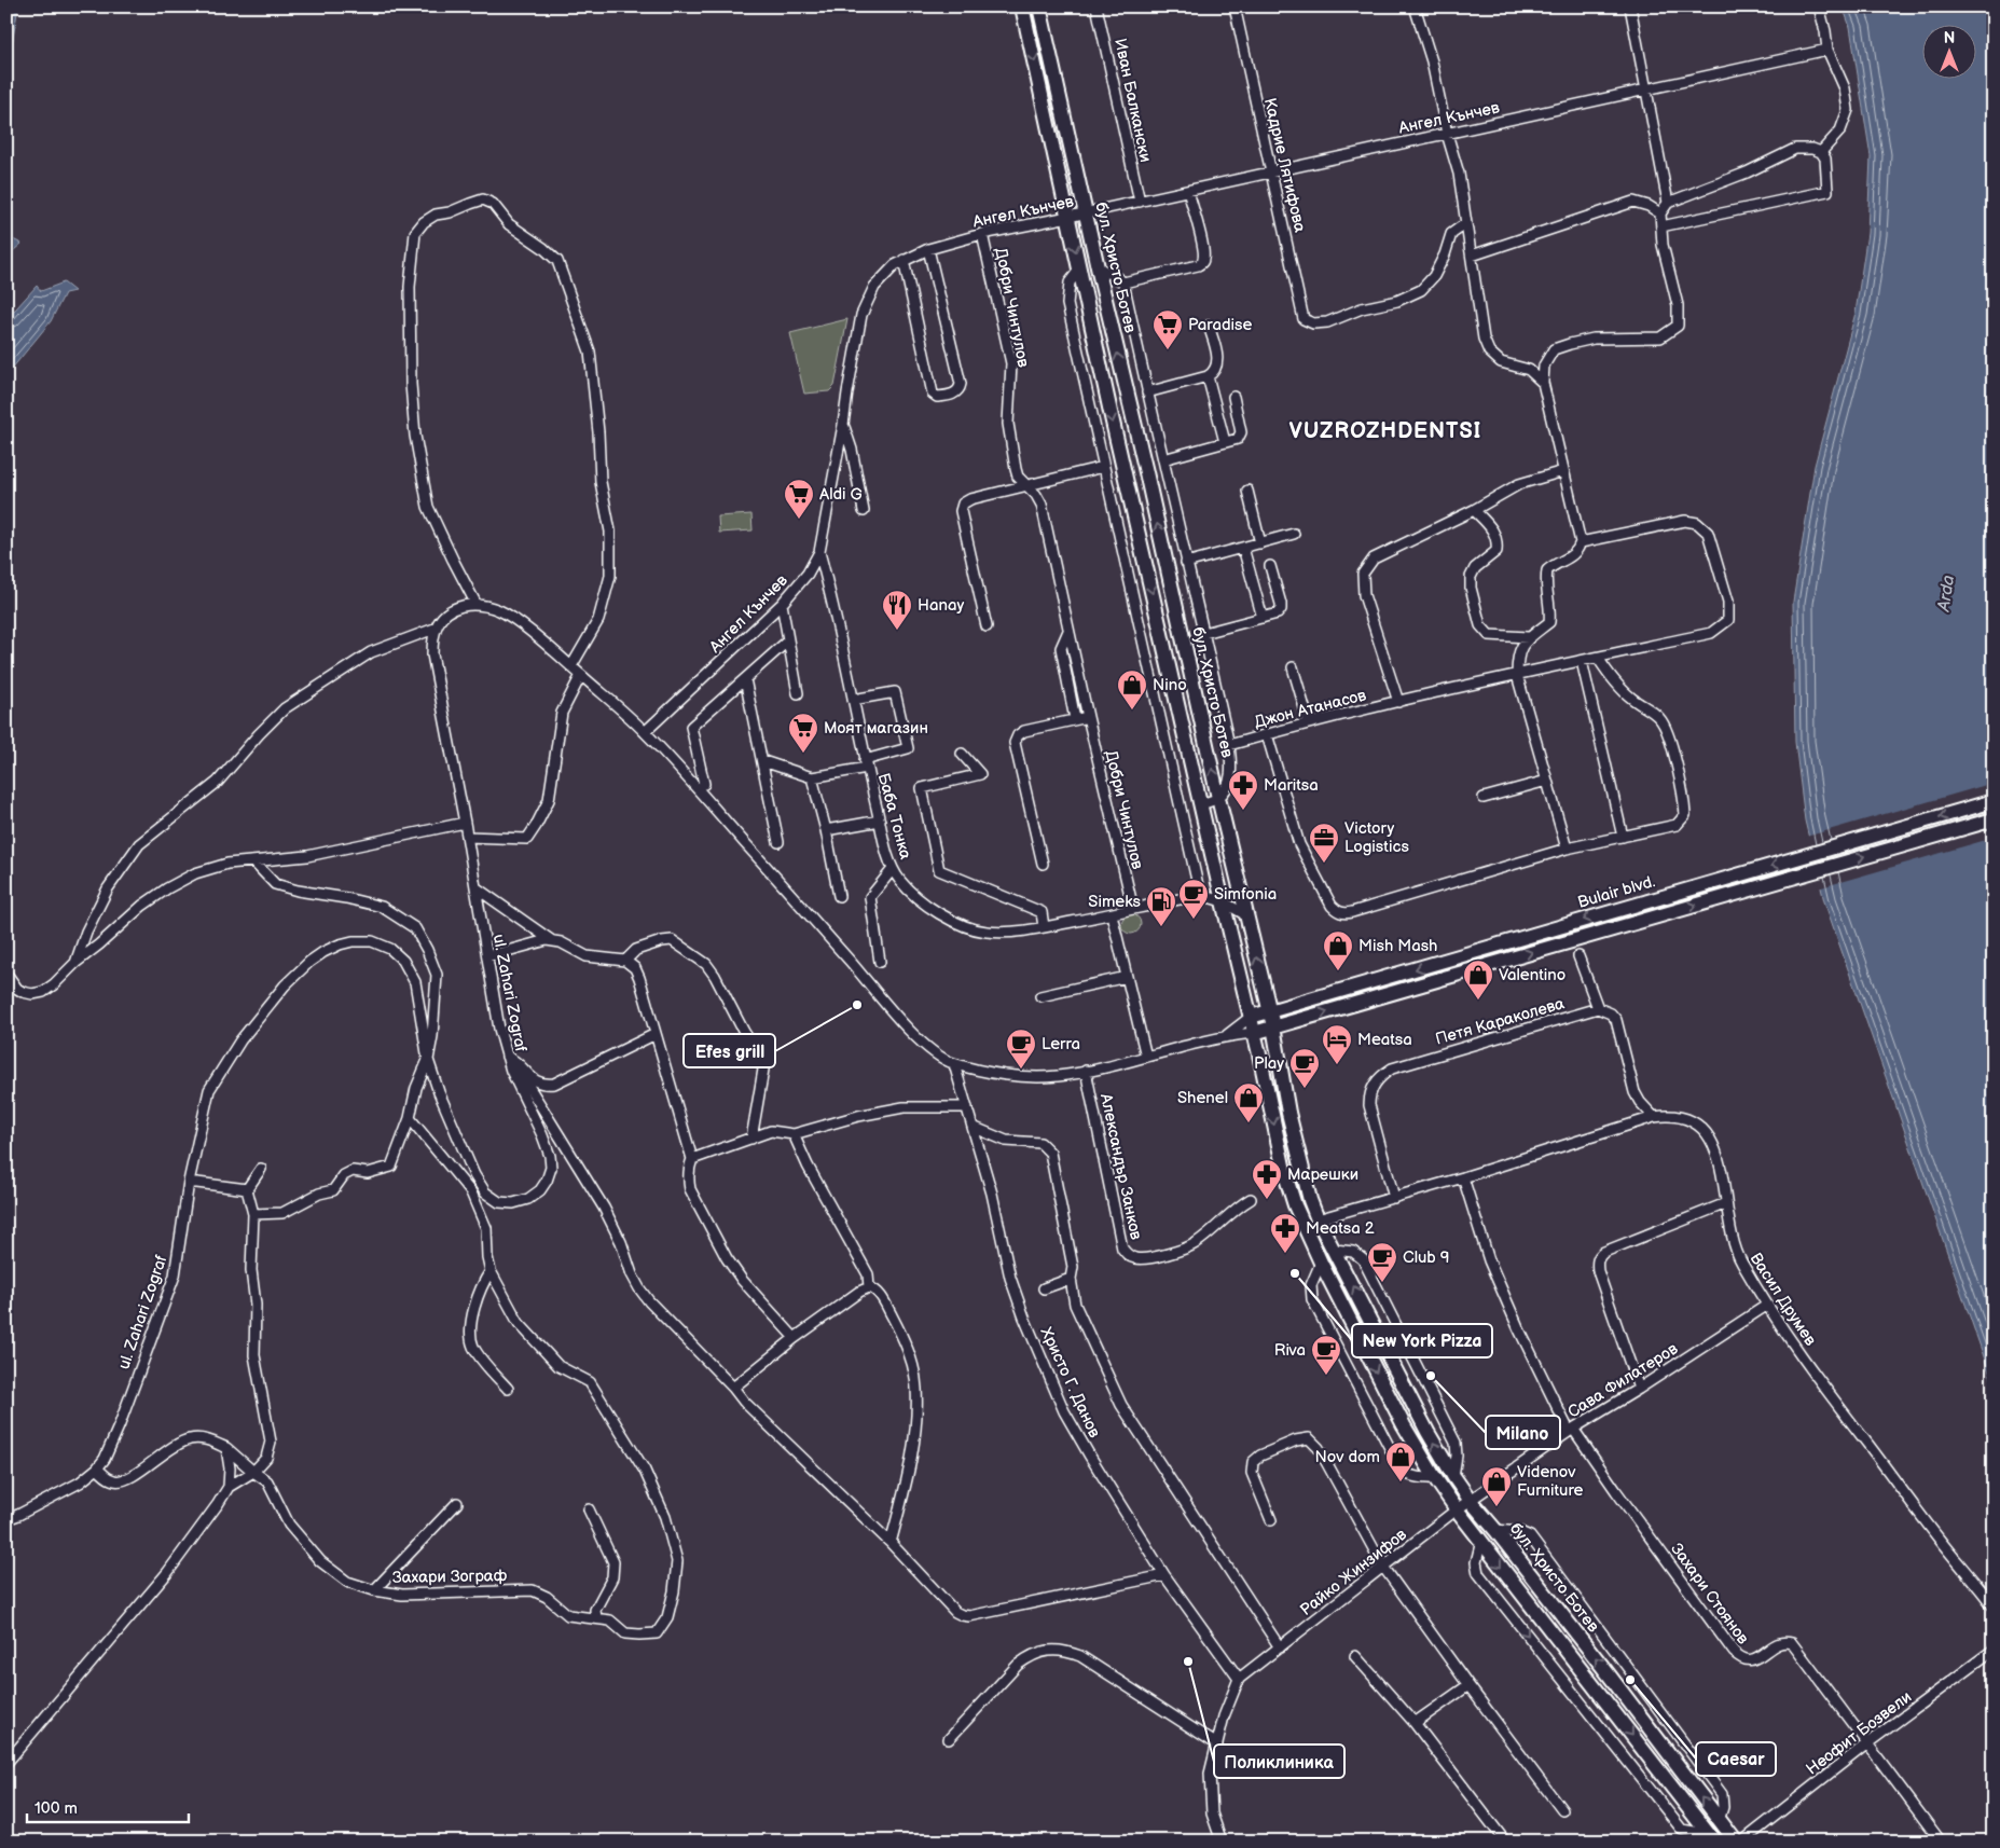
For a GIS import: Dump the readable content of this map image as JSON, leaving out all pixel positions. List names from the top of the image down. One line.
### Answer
{"streets":{"main road":["бул. Христо Ботев","Bulair blvd."],"street":["Иван Балкански","Ангел Кънчев","Кадрие Лятифова","Добри Чинтулов","Джон Атанасов","Баба Тонка","ul. Zahari Zograf","Петя Караколева","Александър Занков","Васил Друмев","Сава Филатеров","Христо Г. Данов","Райко Жинзифов","Захари Зограф","Захари Стоянов","Неофит Бозвели"]},"crossings":[["Иван Балкански","Ангел Кънчев"],["Ангел Кънчев","Кадрие Лятифова"],["Ангел Кънчев","бул. Христо Ботев"],["Ангел Кънчев","Добри Чинтулов"],["Ангел Кънчев","Баба Тонка"],["бул. Христо Ботев","Баба Тонка"],["бул. Христо Ботев","Bulair blvd."],["бул. Христо Ботев","Васил Друмев"],["бул. Христо Ботев","Сава Филатеров"],["бул. Христо Ботев","Райко Жинзифов"],["Добри Чинтулов","Баба Тонка"],["Петя Караколева","Васил Друмев"],["Васил Друмев","Сава Филатеров"],["Сава Филатеров","Райко Жинзифов"],["Сава Филатеров","Захари Стоянов"],["Христо Г. Данов","Райко Жинзифов"],["Захари Стоянов","Неофит Бозвели"]],"districts":["VUZROZHDENTSI"],"water":["Arda"],"places":{"supermarket":["Paradise","Aldi G","Моят магазин"],"restaurant":["Hanay"],"shop":["Nino","Mish Mash","Valentino","Shenel","Nov dom","Videnov Furniture"],"pharmacy":["Maritsa","Марешки","Meatsa 2"],"office":["Victory Logistics"],"cafe":["Simfonia","Lerra","Play","Club 9","Riva"],"fuel station":["Simeks"],"other":["Efes grill","New York Pizza","Milano","Поликлиника","Caesar"],"hotel":["Meatsa"]},"scale_bar":"100 m","north":"top"}
